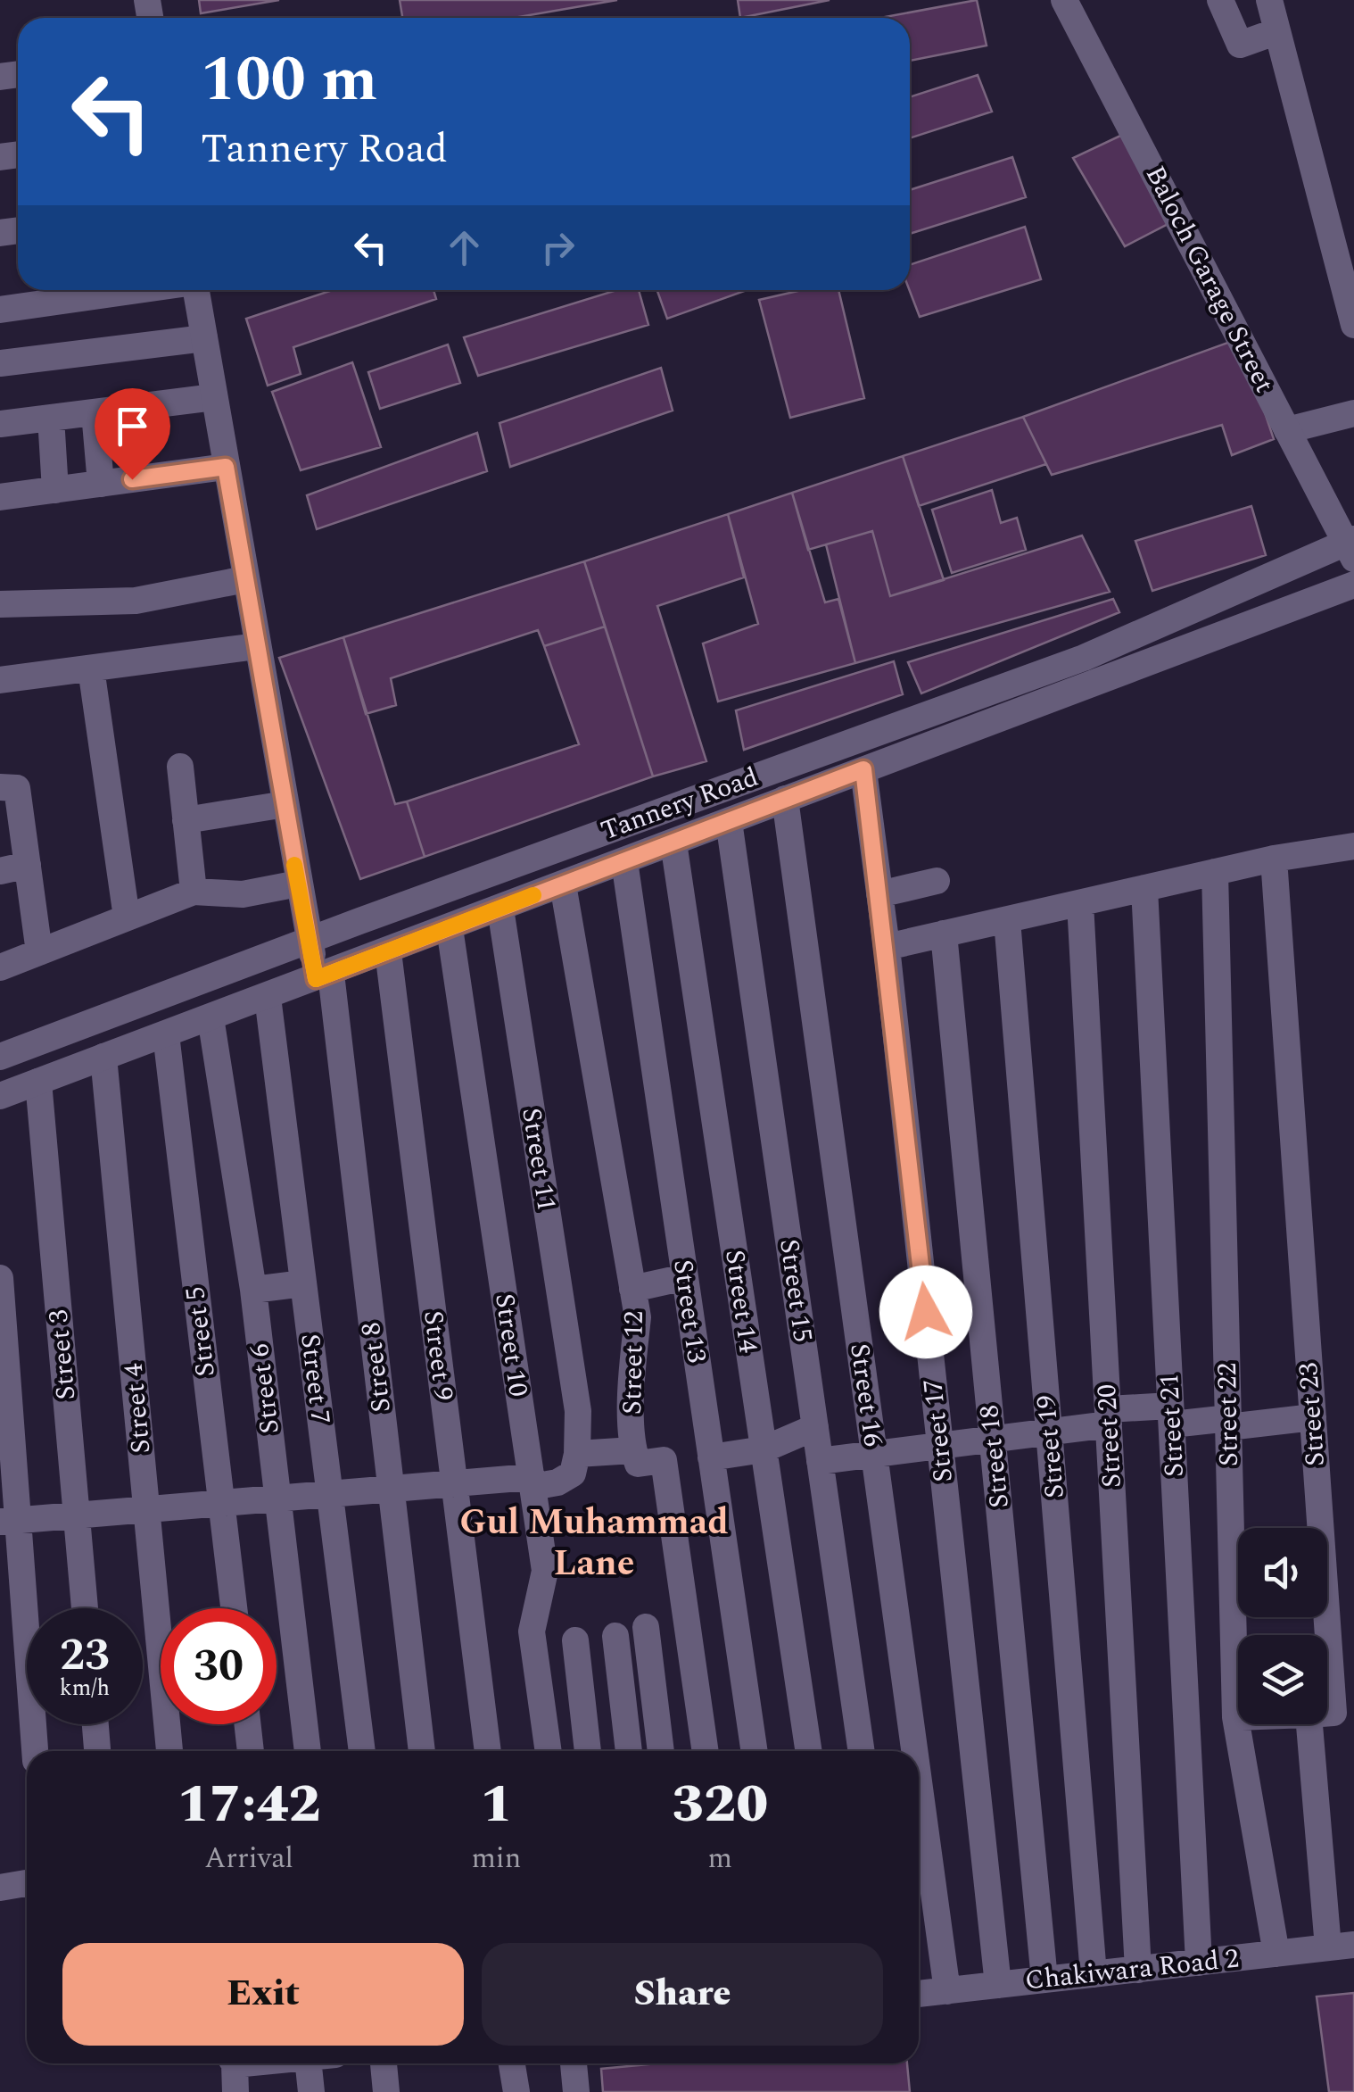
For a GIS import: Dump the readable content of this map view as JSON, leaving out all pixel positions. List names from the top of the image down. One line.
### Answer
{"streets":{"street":["Baloch Garage Street","Tannery Road","Street 11","Street 15","Street 14","Street 13","Street 5","Street 10","Street 3","Street 9","Street 12","Street 8","Street 7","Street 6","Street 16","Street 4","Street 22","Street 23","Street 21","Street 17","Street 20","Street 19","Street 18","Chakiwara Road 2"]},"crossings":[["Baloch Garage Street","Tannery Road"],["Tannery Road","Street 11"],["Tannery Road","Street 15"],["Tannery Road","Street 14"],["Tannery Road","Street 13"],["Tannery Road","Street 5"],["Tannery Road","Street 10"],["Tannery Road","Street 3"],["Tannery Road","Street 9"],["Tannery Road","Street 12"],["Tannery Road","Street 8"],["Tannery Road","Street 7"],["Tannery Road","Street 6"],["Tannery Road","Street 16"],["Tannery Road","Street 4"],["Tannery Road","Street 17"],["Street 16","Chakiwara Road 2"],["Street 22","Chakiwara Road 2"],["Street 21","Chakiwara Road 2"],["Street 17","Chakiwara Road 2"],["Street 20","Chakiwara Road 2"],["Street 19","Chakiwara Road 2"],["Street 18","Chakiwara Road 2"]],"districts":["Gul Muhammad Lane"],"page":{"turn":["100 m","Tannery Road"],"speed":"23 km/h","limit":"30","eta":["17:42","Arrival","1","min","320","m"],"buttons":["Exit","Share"]}}
